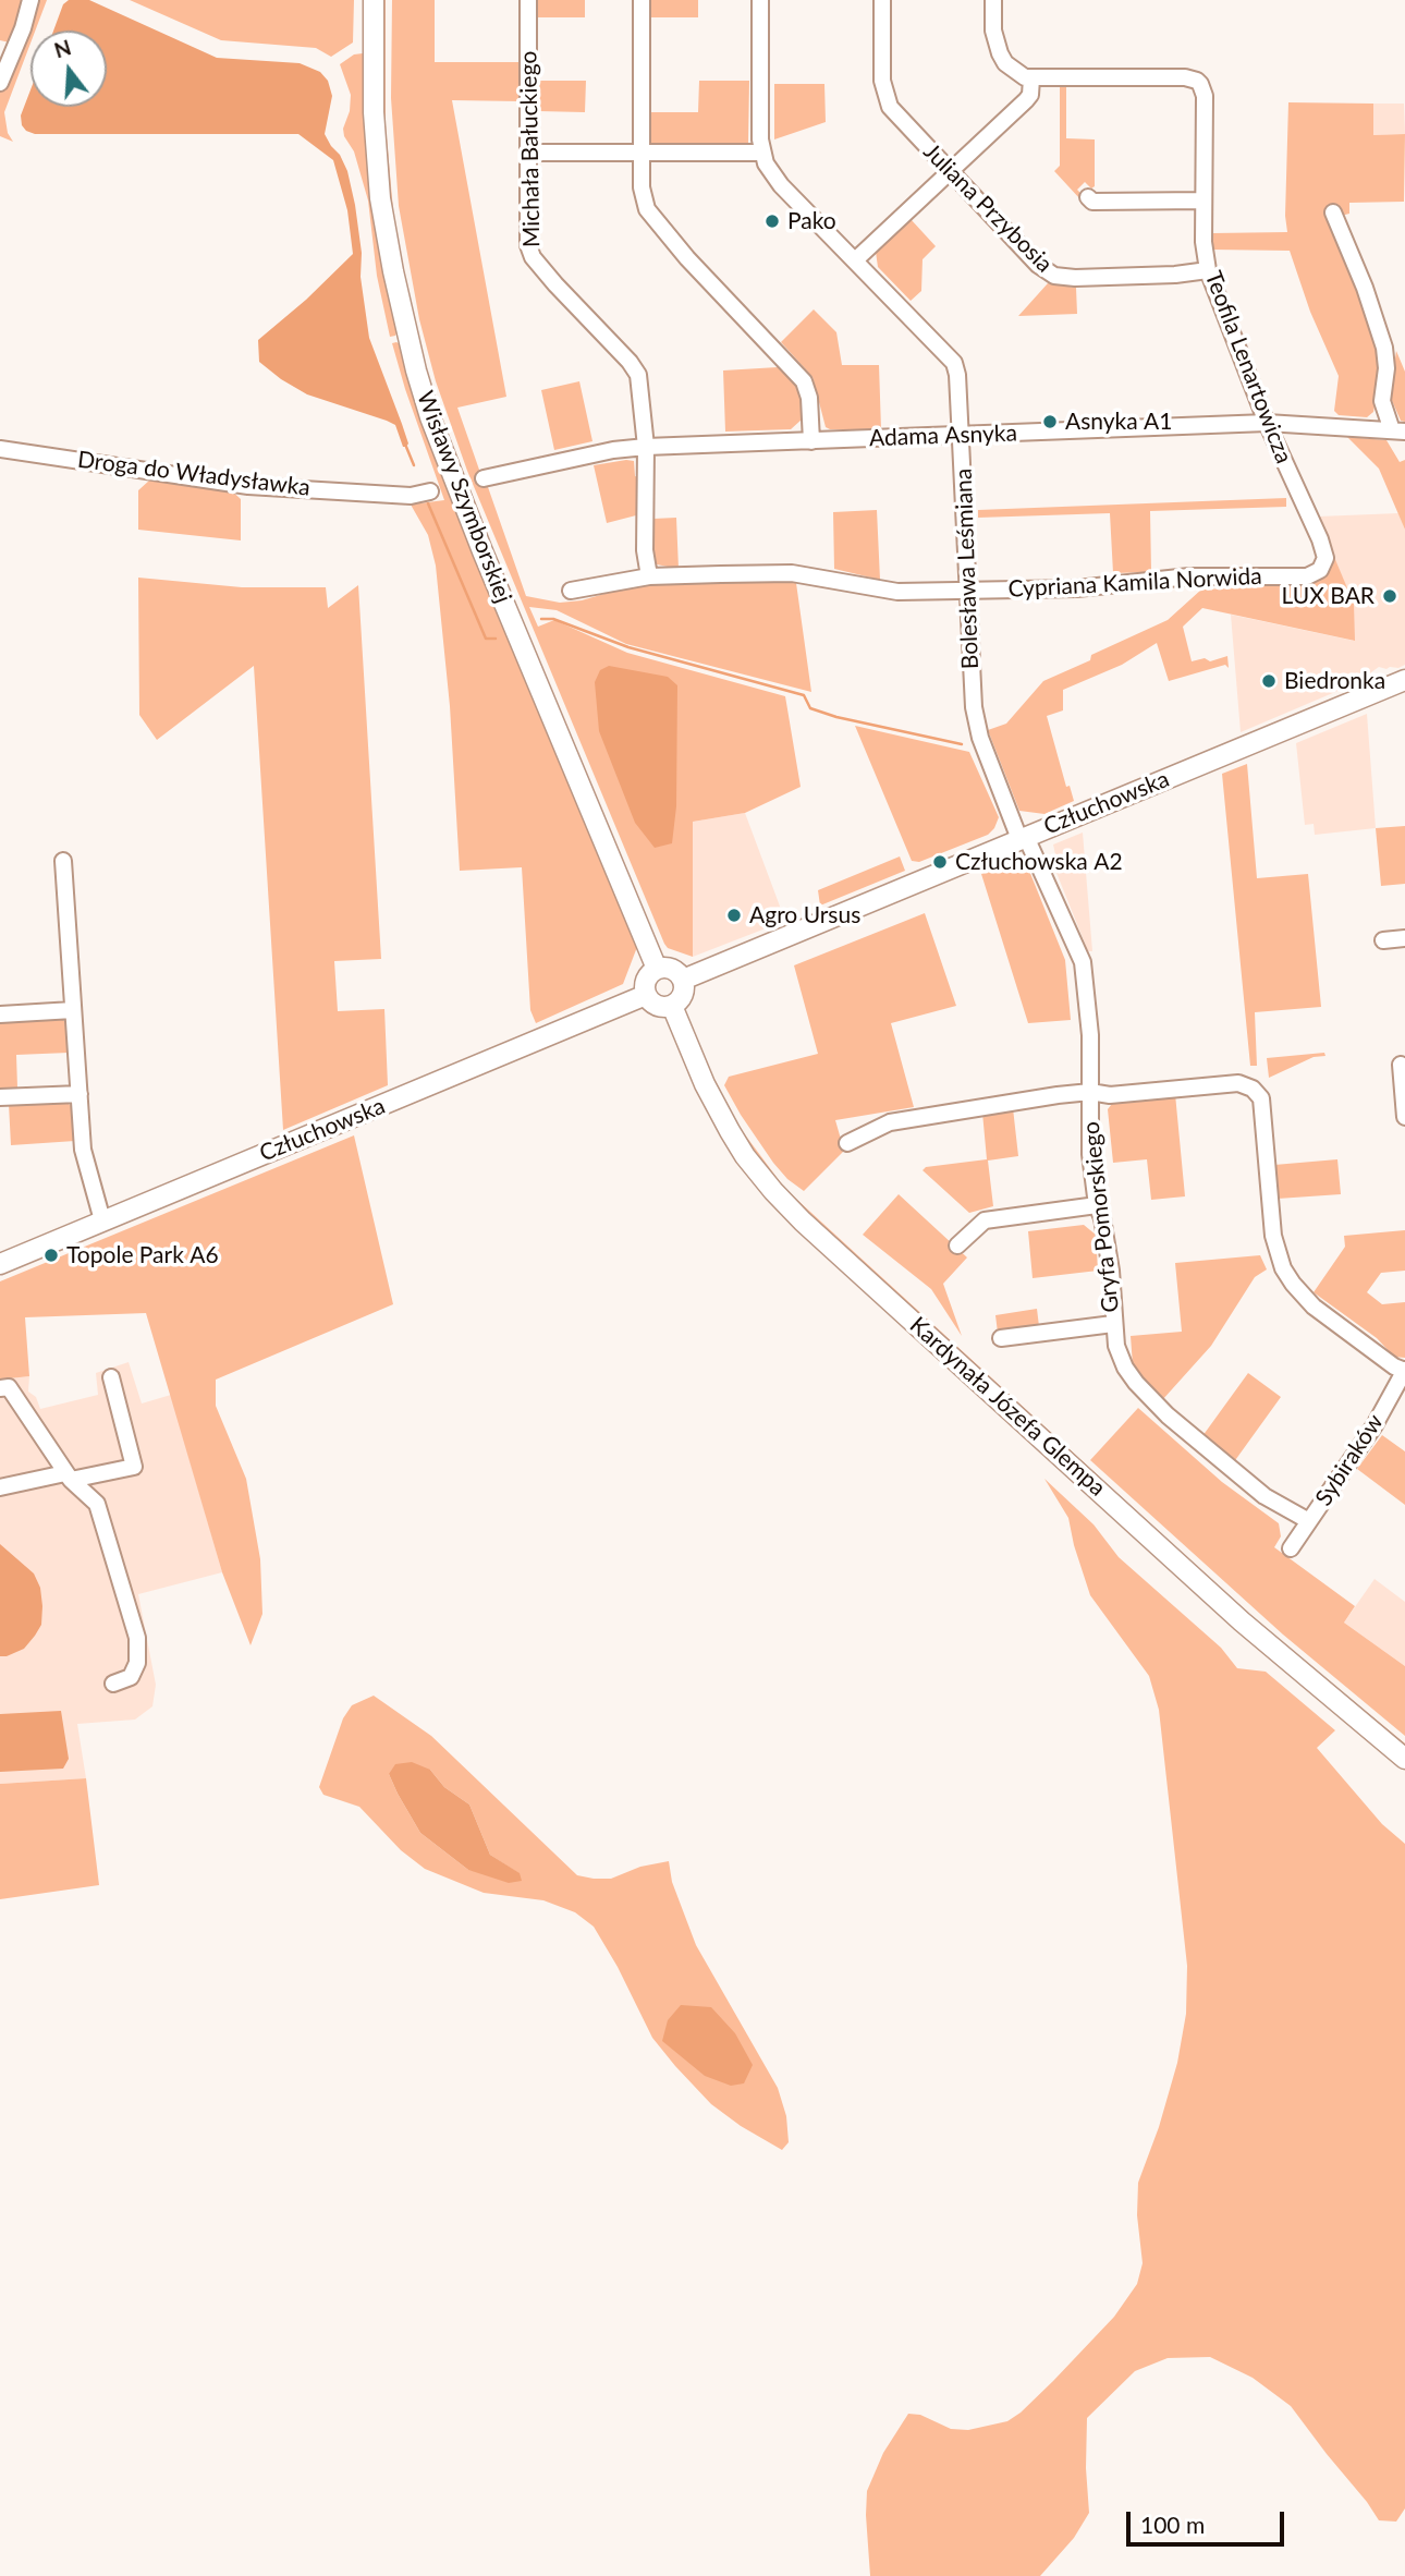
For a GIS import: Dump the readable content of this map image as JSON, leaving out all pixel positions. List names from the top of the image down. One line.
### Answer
{"streets":{"main road":["Wisławy Szymborskiej","Człuchowska","Kardynała Józefa Glempa"],"street":["Michała Bałuckiego","Juliana Przybosia","Teofila Lenartowicza","Adama Asnyka","Droga do Władysławka","Bolesława Leśmiana","Cypriana Kamila Norwida","Gryfa Pomorskiego","Sybiraków"]},"crossings":[["Michała Bałuckiego","Adama Asnyka"],["Michała Bałuckiego","Cypriana Kamila Norwida"],["Juliana Przybosia","Teofila Lenartowicza"],["Teofila Lenartowicza","Adama Asnyka"],["Teofila Lenartowicza","Cypriana Kamila Norwida"],["Adama Asnyka","Bolesława Leśmiana"],["Wisławy Szymborskiej","Człuchowska"],["Wisławy Szymborskiej","Kardynała Józefa Glempa"],["Bolesława Leśmiana","Cypriana Kamila Norwida"],["Bolesława Leśmiana","Człuchowska"],["Bolesława Leśmiana","Gryfa Pomorskiego"],["Człuchowska","Gryfa Pomorskiego"],["Człuchowska","Kardynała Józefa Glempa"],["Gryfa Pomorskiego","Sybiraków"]],"places":["Pako","Asnyka A1","LUX BAR","Biedronka","Człuchowska A2","Agro Ursus","Topole Park A6"],"scale_bar":"100 m","north":"top"}
